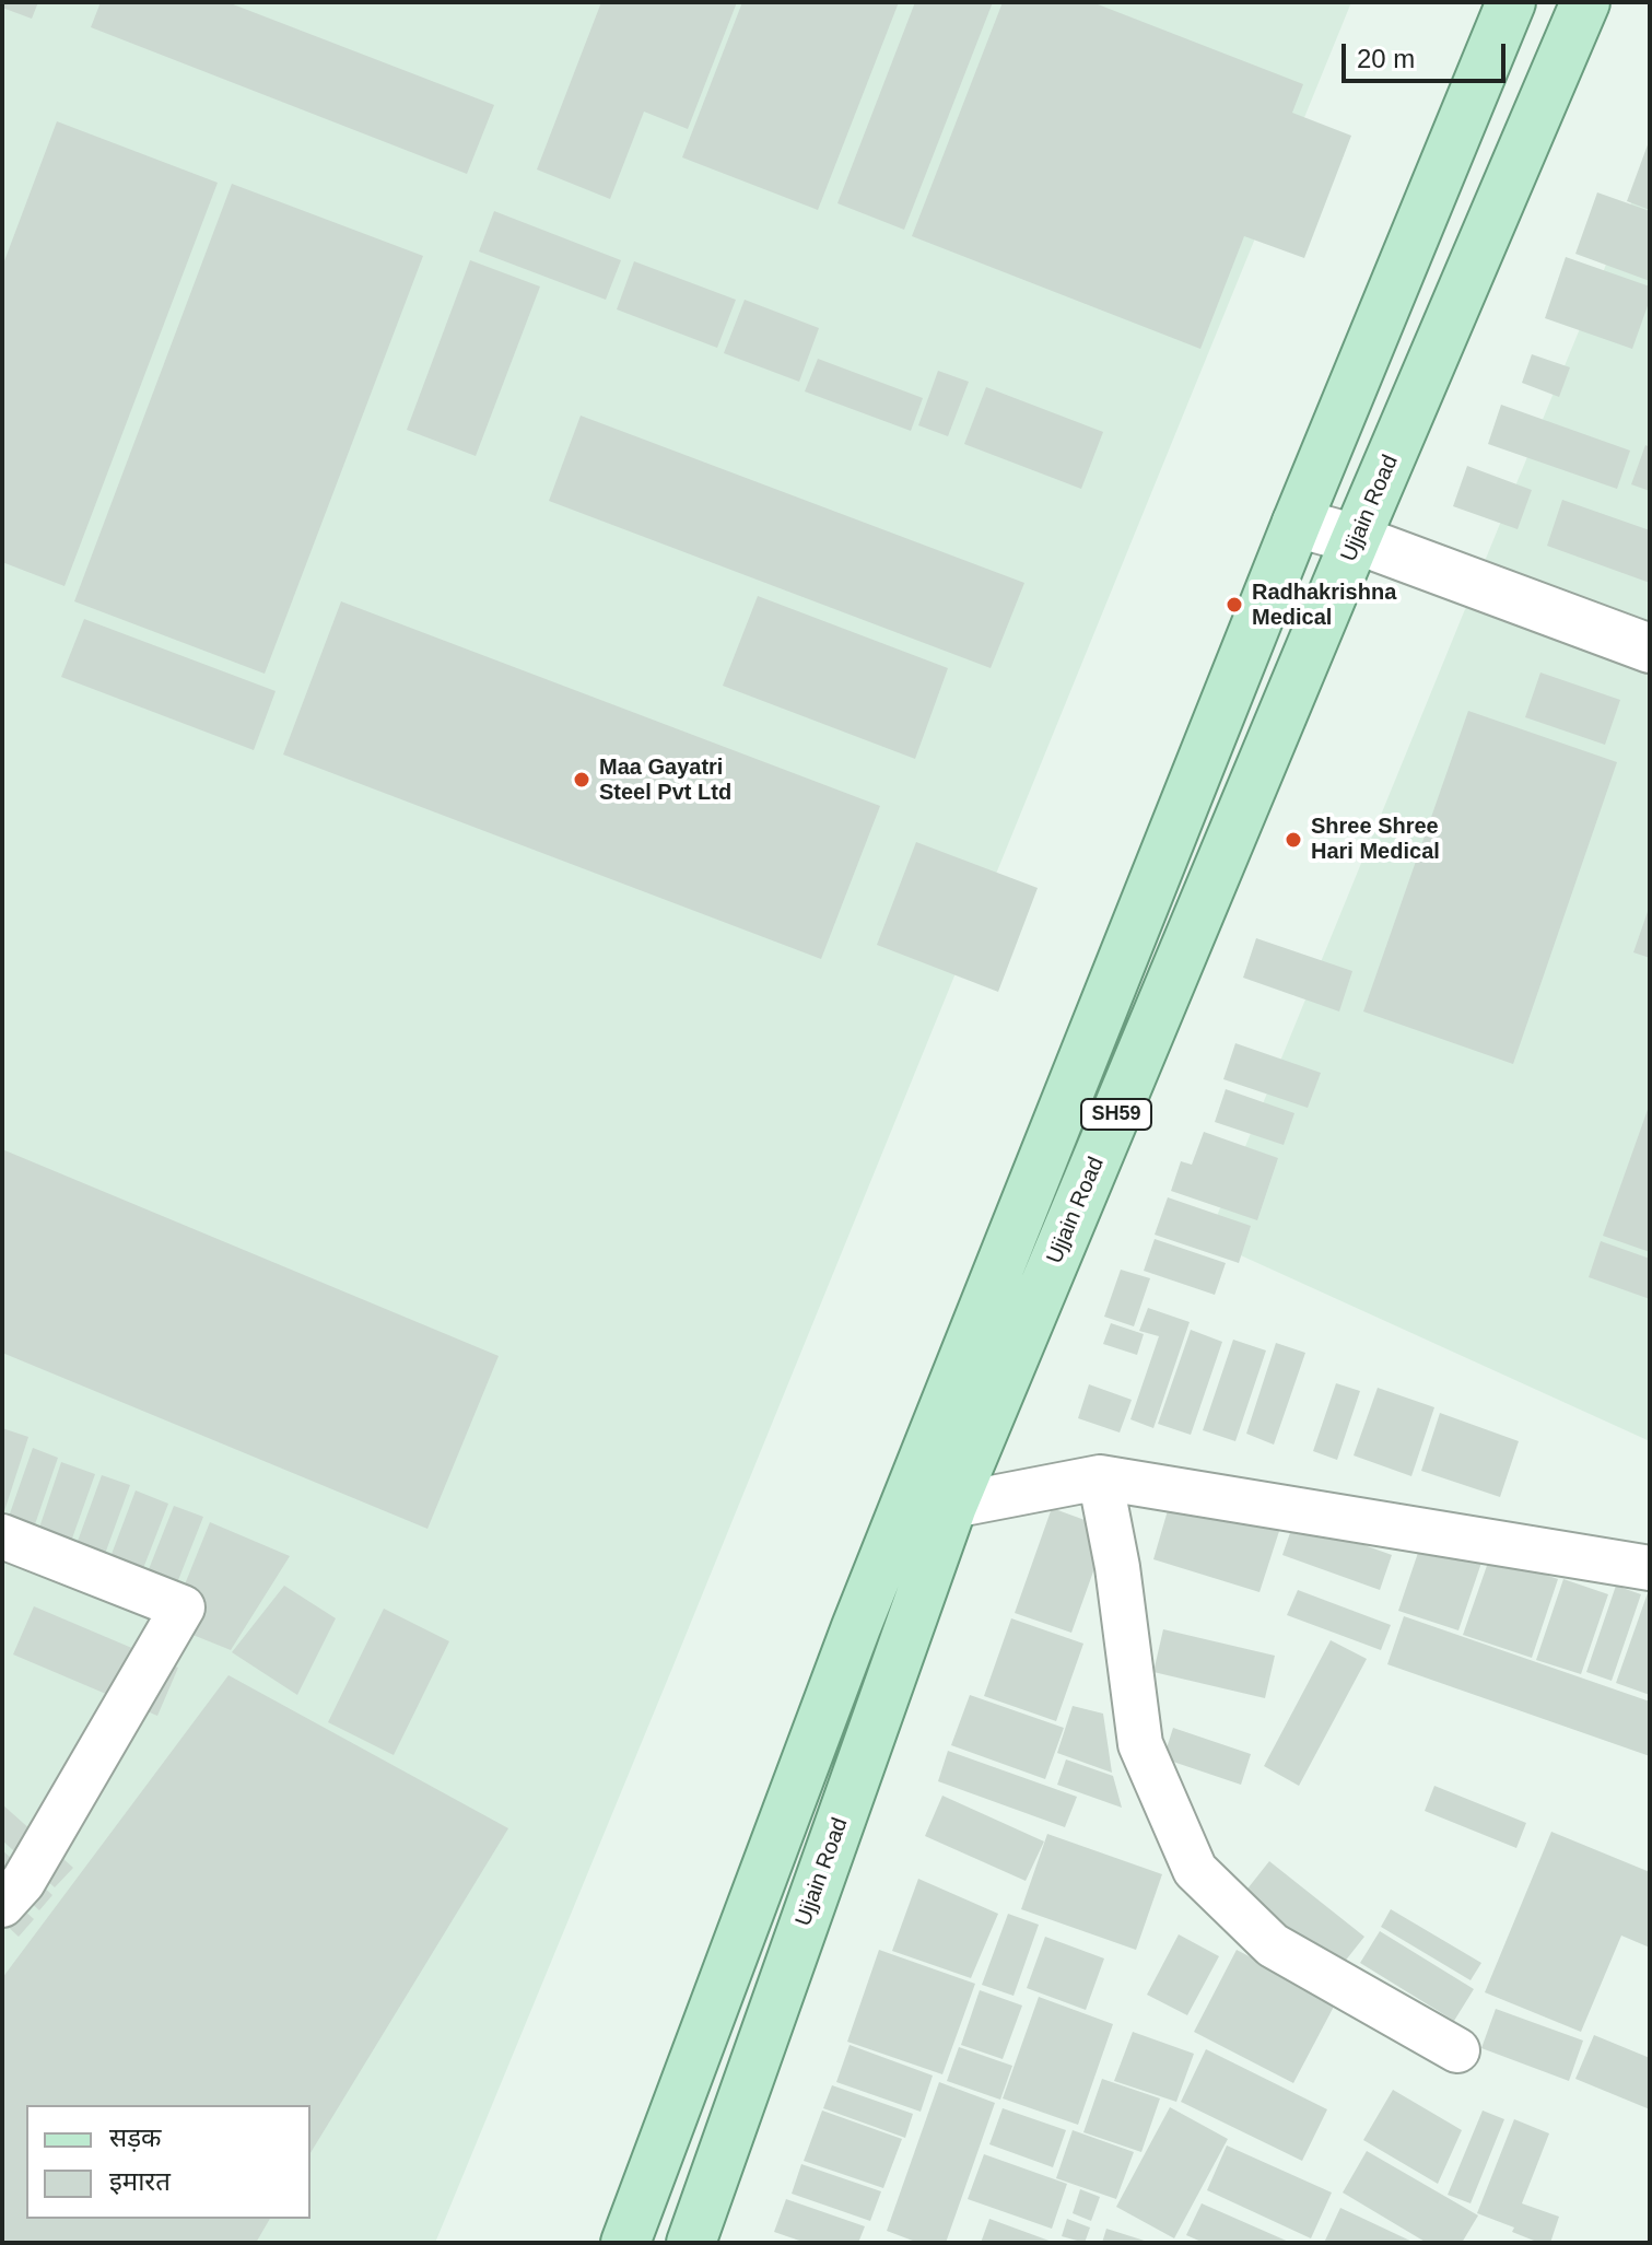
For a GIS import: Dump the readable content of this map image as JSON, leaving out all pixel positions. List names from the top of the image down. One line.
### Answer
{"streets":{"main road":["Ujjain Road","SH59"]},"places":["Radhakrishna Medical","Maa Gayatri Steel Pvt Ltd","Shree Shree Hari Medical"],"legend":["सड़क","इमारत"],"scale_bar":"20 m"}
